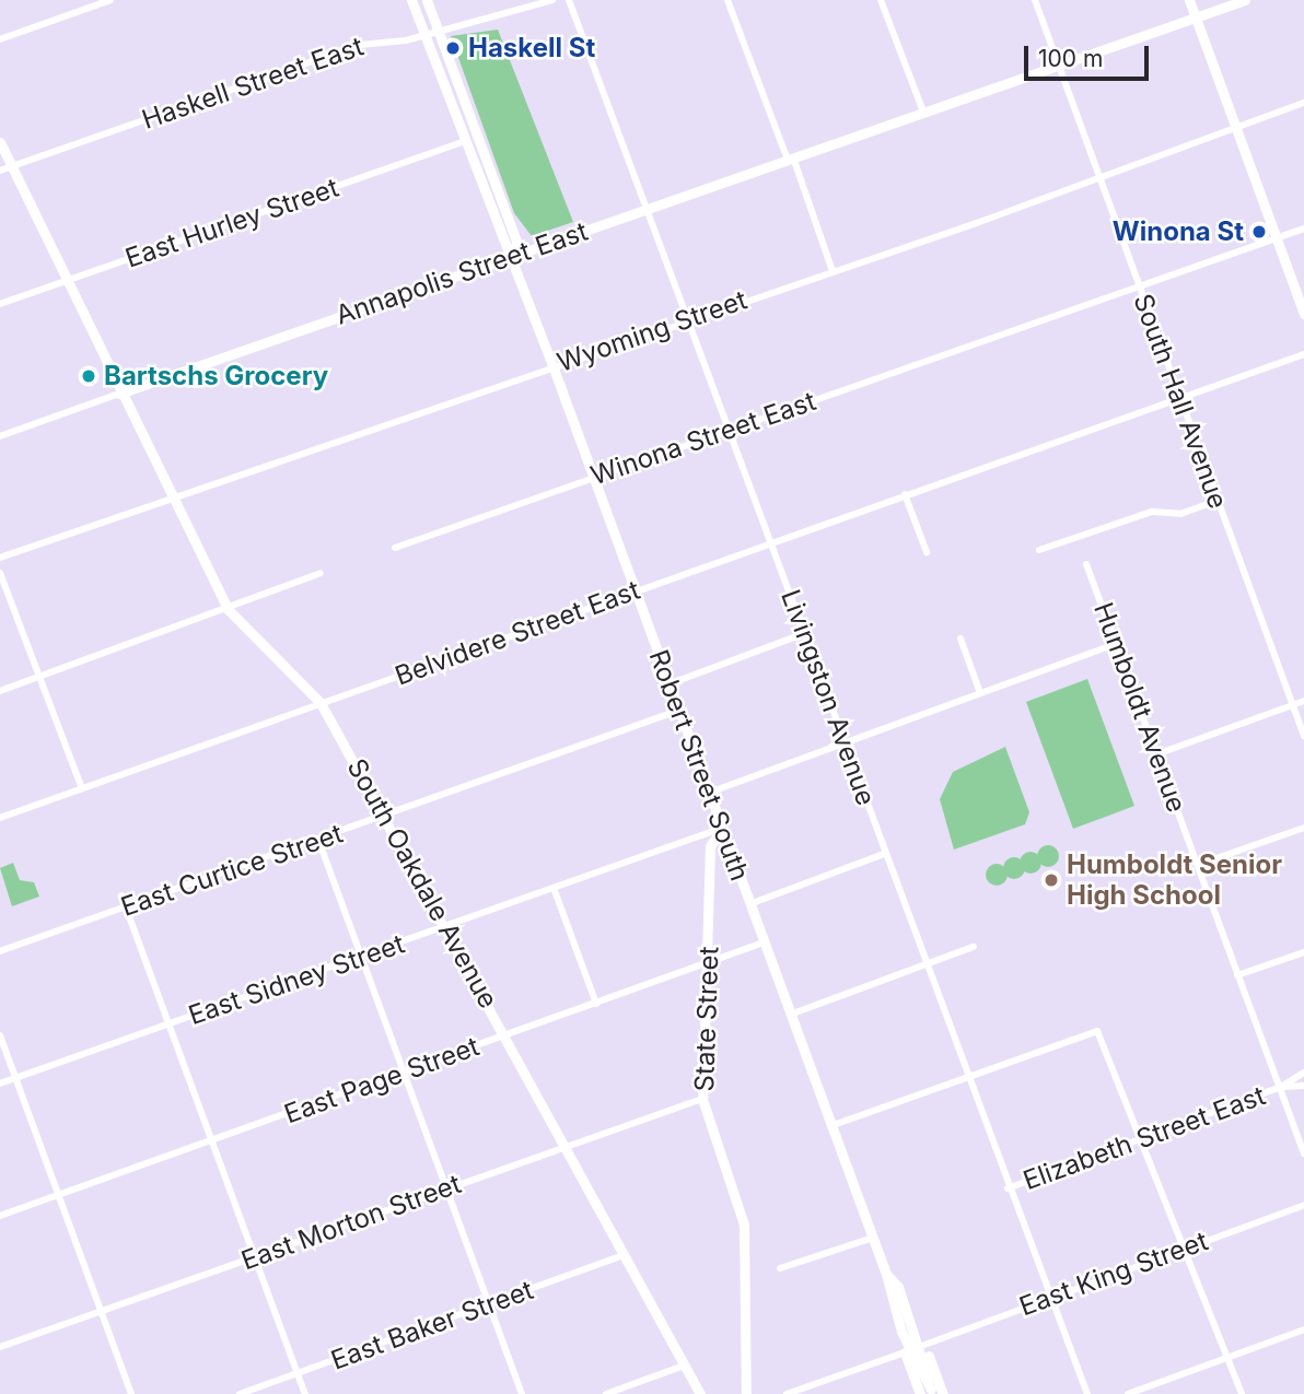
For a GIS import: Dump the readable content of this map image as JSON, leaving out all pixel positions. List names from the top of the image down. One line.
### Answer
{"streets":{"street":["Haskell Street East","East Hurley Street","Annapolis Street East","Wyoming Street","South Hall Avenue","Winona Street East","Belvidere Street East","Livingston Avenue","Humboldt Avenue","Robert Street South","East Curtice Street","South Oakdale Avenue","East Sidney Street","State Street","East Page Street","Elizabeth Street East","East Morton Street","East King Street","East Baker Street"]},"crossings":[["Haskell Street East","Robert Street South"],["Haskell Street East","South Oakdale Avenue"],["East Hurley Street","Robert Street South"],["East Hurley Street","South Oakdale Avenue"],["Annapolis Street East","South Hall Avenue"],["Annapolis Street East","Livingston Avenue"],["Annapolis Street East","Robert Street South"],["Annapolis Street East","South Oakdale Avenue"],["Wyoming Street","South Hall Avenue"],["Wyoming Street","Livingston Avenue"],["Wyoming Street","Robert Street South"],["Wyoming Street","South Oakdale Avenue"],["South Hall Avenue","Winona Street East"],["South Hall Avenue","Belvidere Street East"],["Winona Street East","Livingston Avenue"],["Winona Street East","Robert Street South"],["Belvidere Street East","Livingston Avenue"],["Belvidere Street East","Robert Street South"],["Belvidere Street East","South Oakdale Avenue"],["Livingston Avenue","Elizabeth Street East"],["Livingston Avenue","East King Street"],["Humboldt Avenue","Elizabeth Street East"],["Robert Street South","East Curtice Street"],["Robert Street South","East Sidney Street"],["Robert Street South","State Street"],["Robert Street South","East Page Street"],["East Curtice Street","South Oakdale Avenue"],["South Oakdale Avenue","East Sidney Street"],["South Oakdale Avenue","East Page Street"],["South Oakdale Avenue","East Morton Street"],["South Oakdale Avenue","East Baker Street"],["East Sidney Street","State Street"],["State Street","East Page Street"],["State Street","East Morton Street"]],"places":["Haskell St","Winona St","Bartschs Grocery","Humboldt Senior High School"],"scale_bar":"100 m"}
